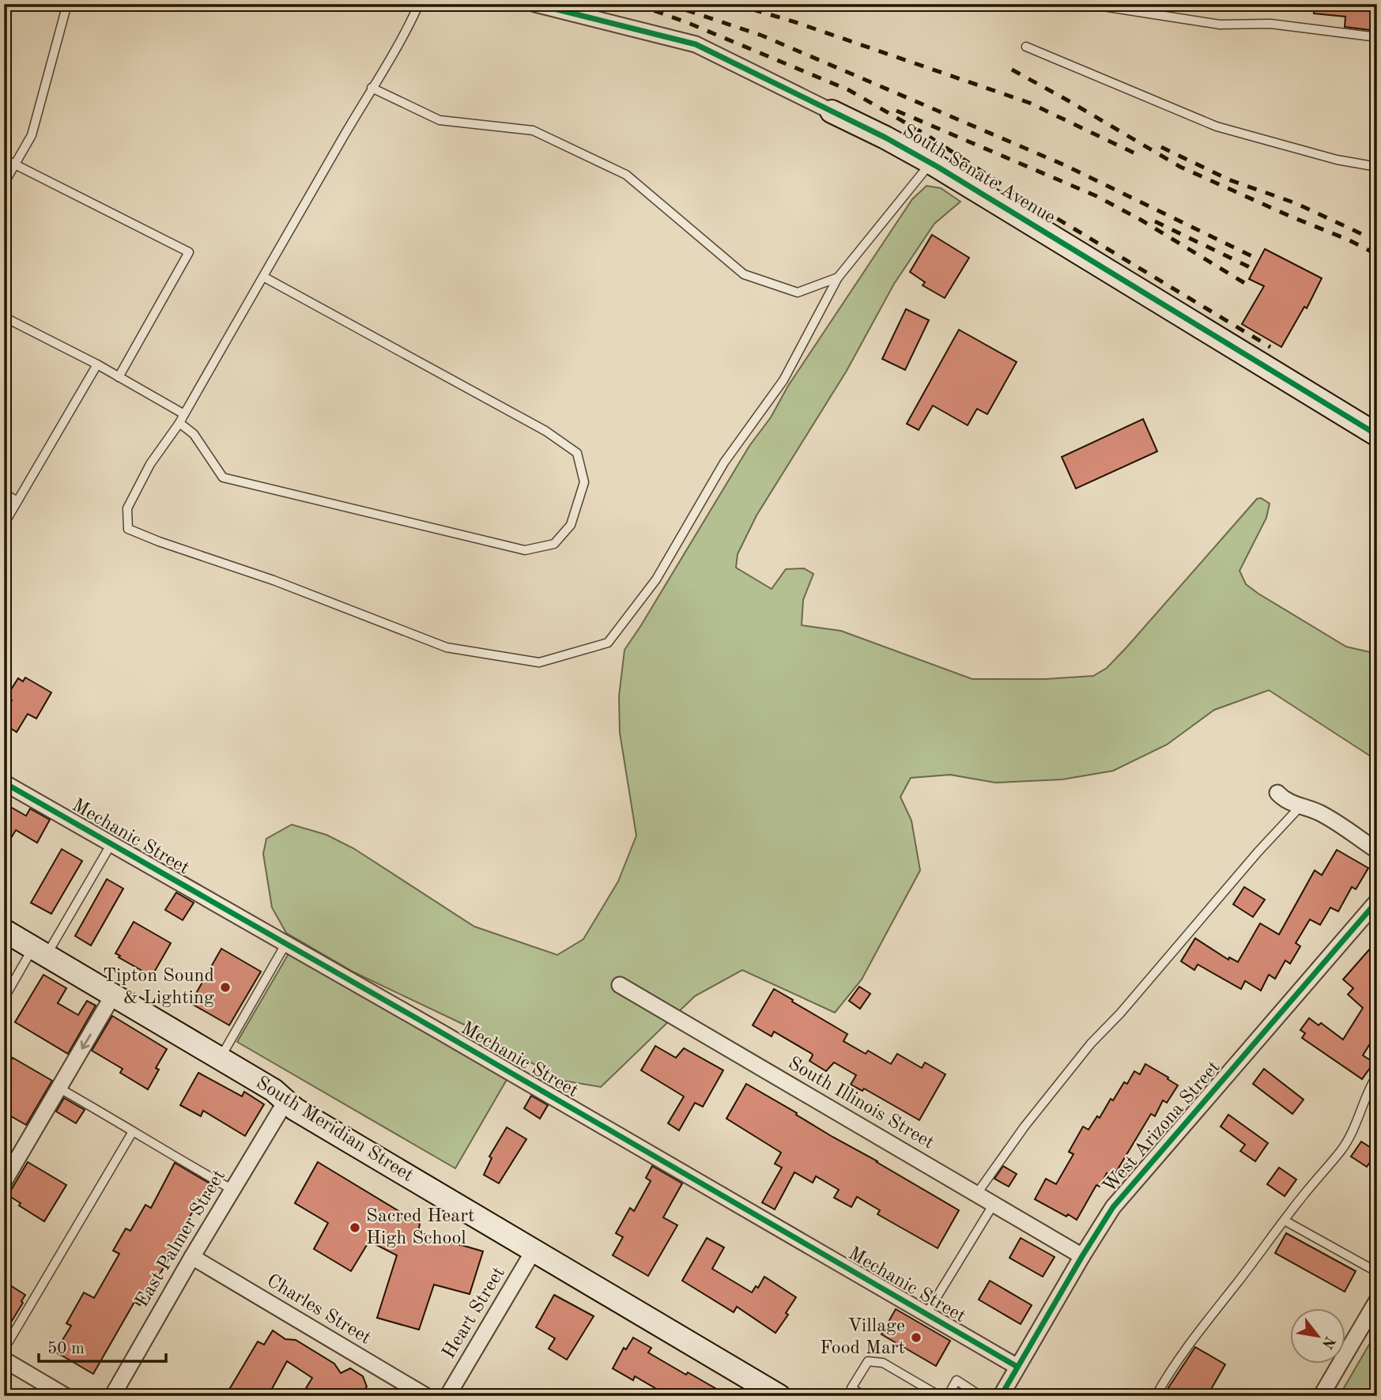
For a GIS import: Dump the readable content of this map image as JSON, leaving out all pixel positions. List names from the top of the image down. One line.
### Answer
{"streets":{"main road":["South Senate Avenue","South Meridian Street"],"street":["Mechanic Street","South Illinois Street","West Arizona Street","East Palmer Street","Charles Street","Heart Street"]},"crossings":[["Mechanic Street","West Arizona Street"],["South Illinois Street","West Arizona Street"],["South Meridian Street","East Palmer Street"],["South Meridian Street","Heart Street"],["East Palmer Street","Charles Street"]],"places":["Tipton Sound & Lighting","Sacred Heart High School","Village Food Mart"],"scale_bar":"50 m","north":"bottom right"}
